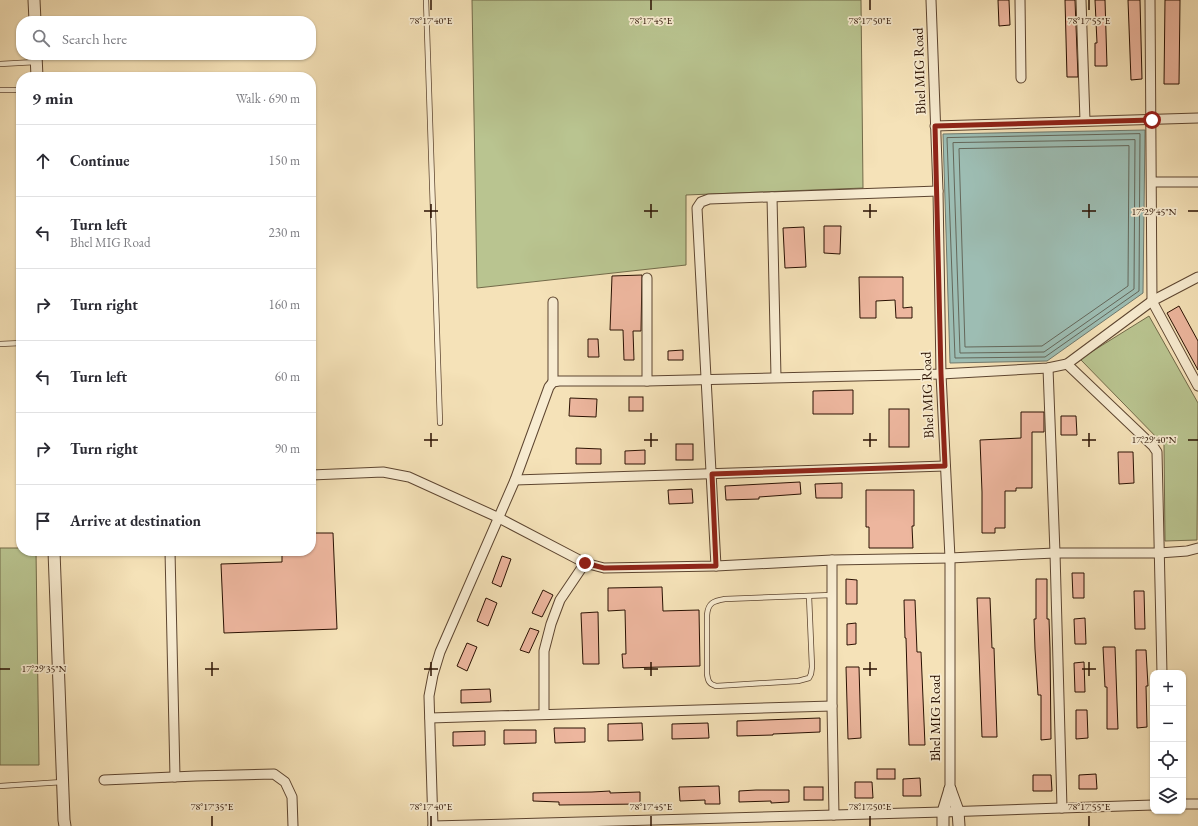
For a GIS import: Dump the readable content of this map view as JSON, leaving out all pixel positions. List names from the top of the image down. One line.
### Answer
{"streets":{"street":["Bhel MIG Road"]},"page":{"search":"Search here","heading":["9 min","Walk · 690 m"],"list":[["Continue","150 m"],["Turn left","Bhel MIG Road","230 m"],["Turn right","160 m"],["Turn left","60 m"],["Turn right","90 m"],"Arrive at destination"],"map_buttons":["+","−"]},"coordinates":["78°17'40\"E","78°17'45\"E","78°17'50\"E","78°17'55\"E","17°29'45\"N","17°29'40\"N","17°29'35\"N","78°17'35\"E"]}
